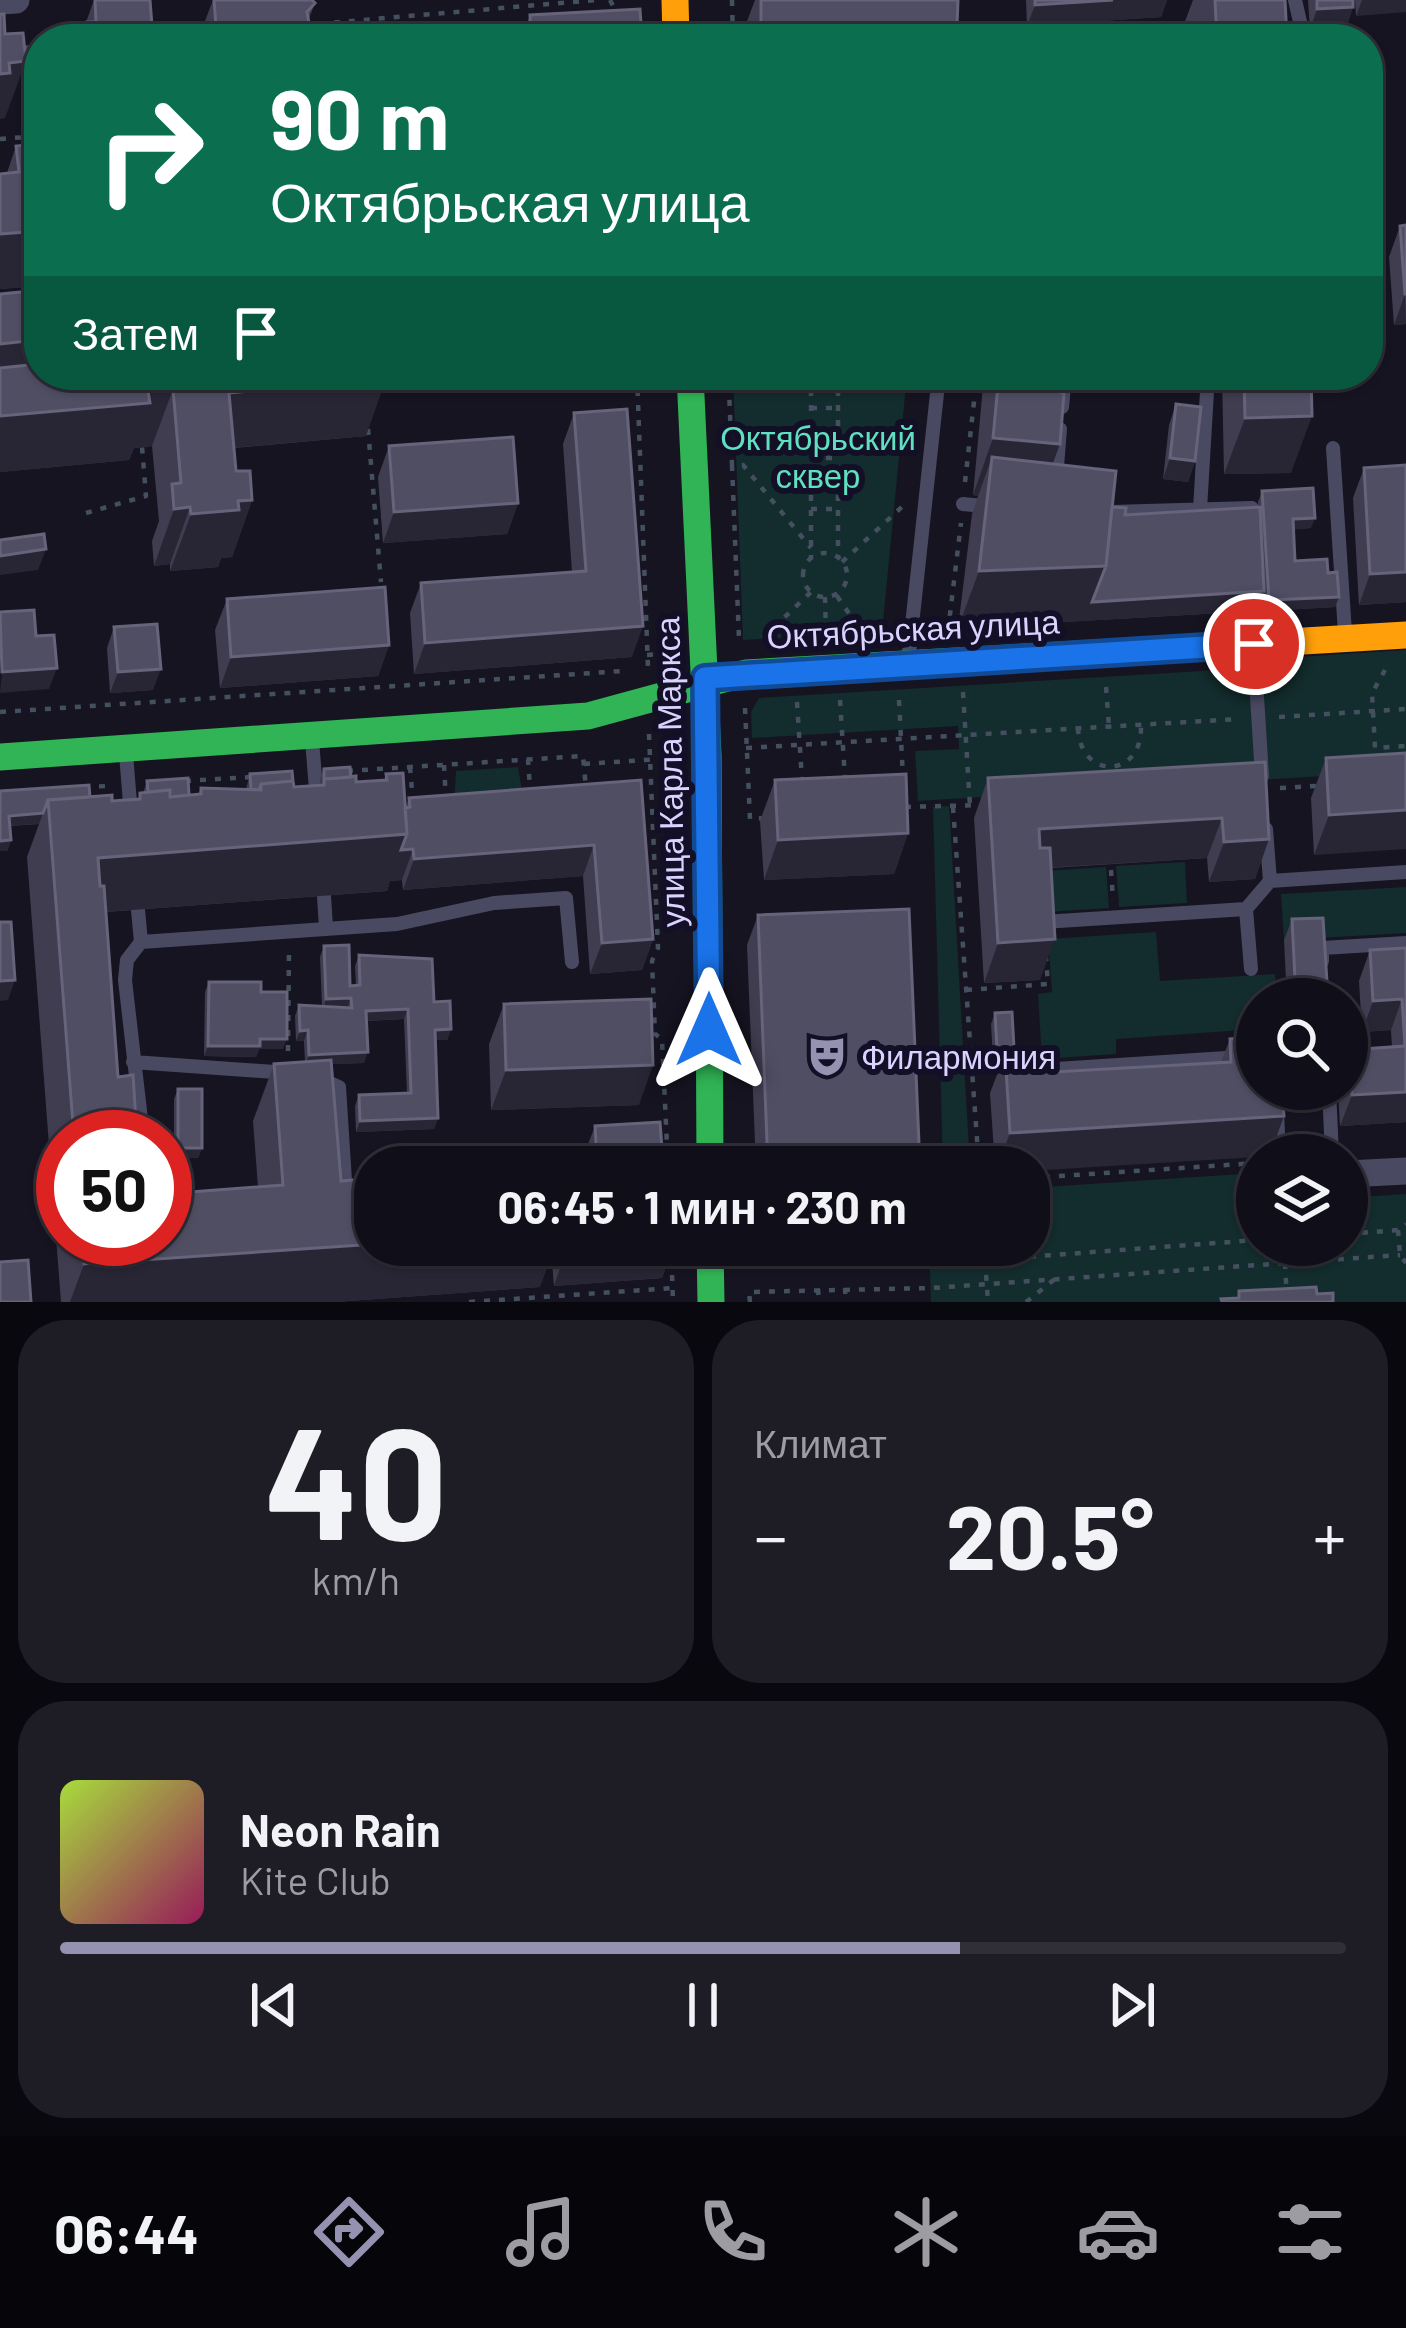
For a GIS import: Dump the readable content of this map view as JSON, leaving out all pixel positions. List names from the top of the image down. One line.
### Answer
{"streets":{"main road":["Октябрьская улица","улица Карла Маркса"]},"crossings":[["Октябрьская улица","улица Карла Маркса"]],"parks":["Октябрьский сквер"],"places":{"theatre":["Филармония"]},"page":{"turn":["90 m","Октябрьская улица"],"then":"Затем","limit":"50","trip":"06:45 · 1 мин · 230 m","tile":[["40","km/h"],"Климат"],"heat":["−","20.5°","+"],"song":["Neon Rain","Kite Club"],"tabs":"06:44"}}
